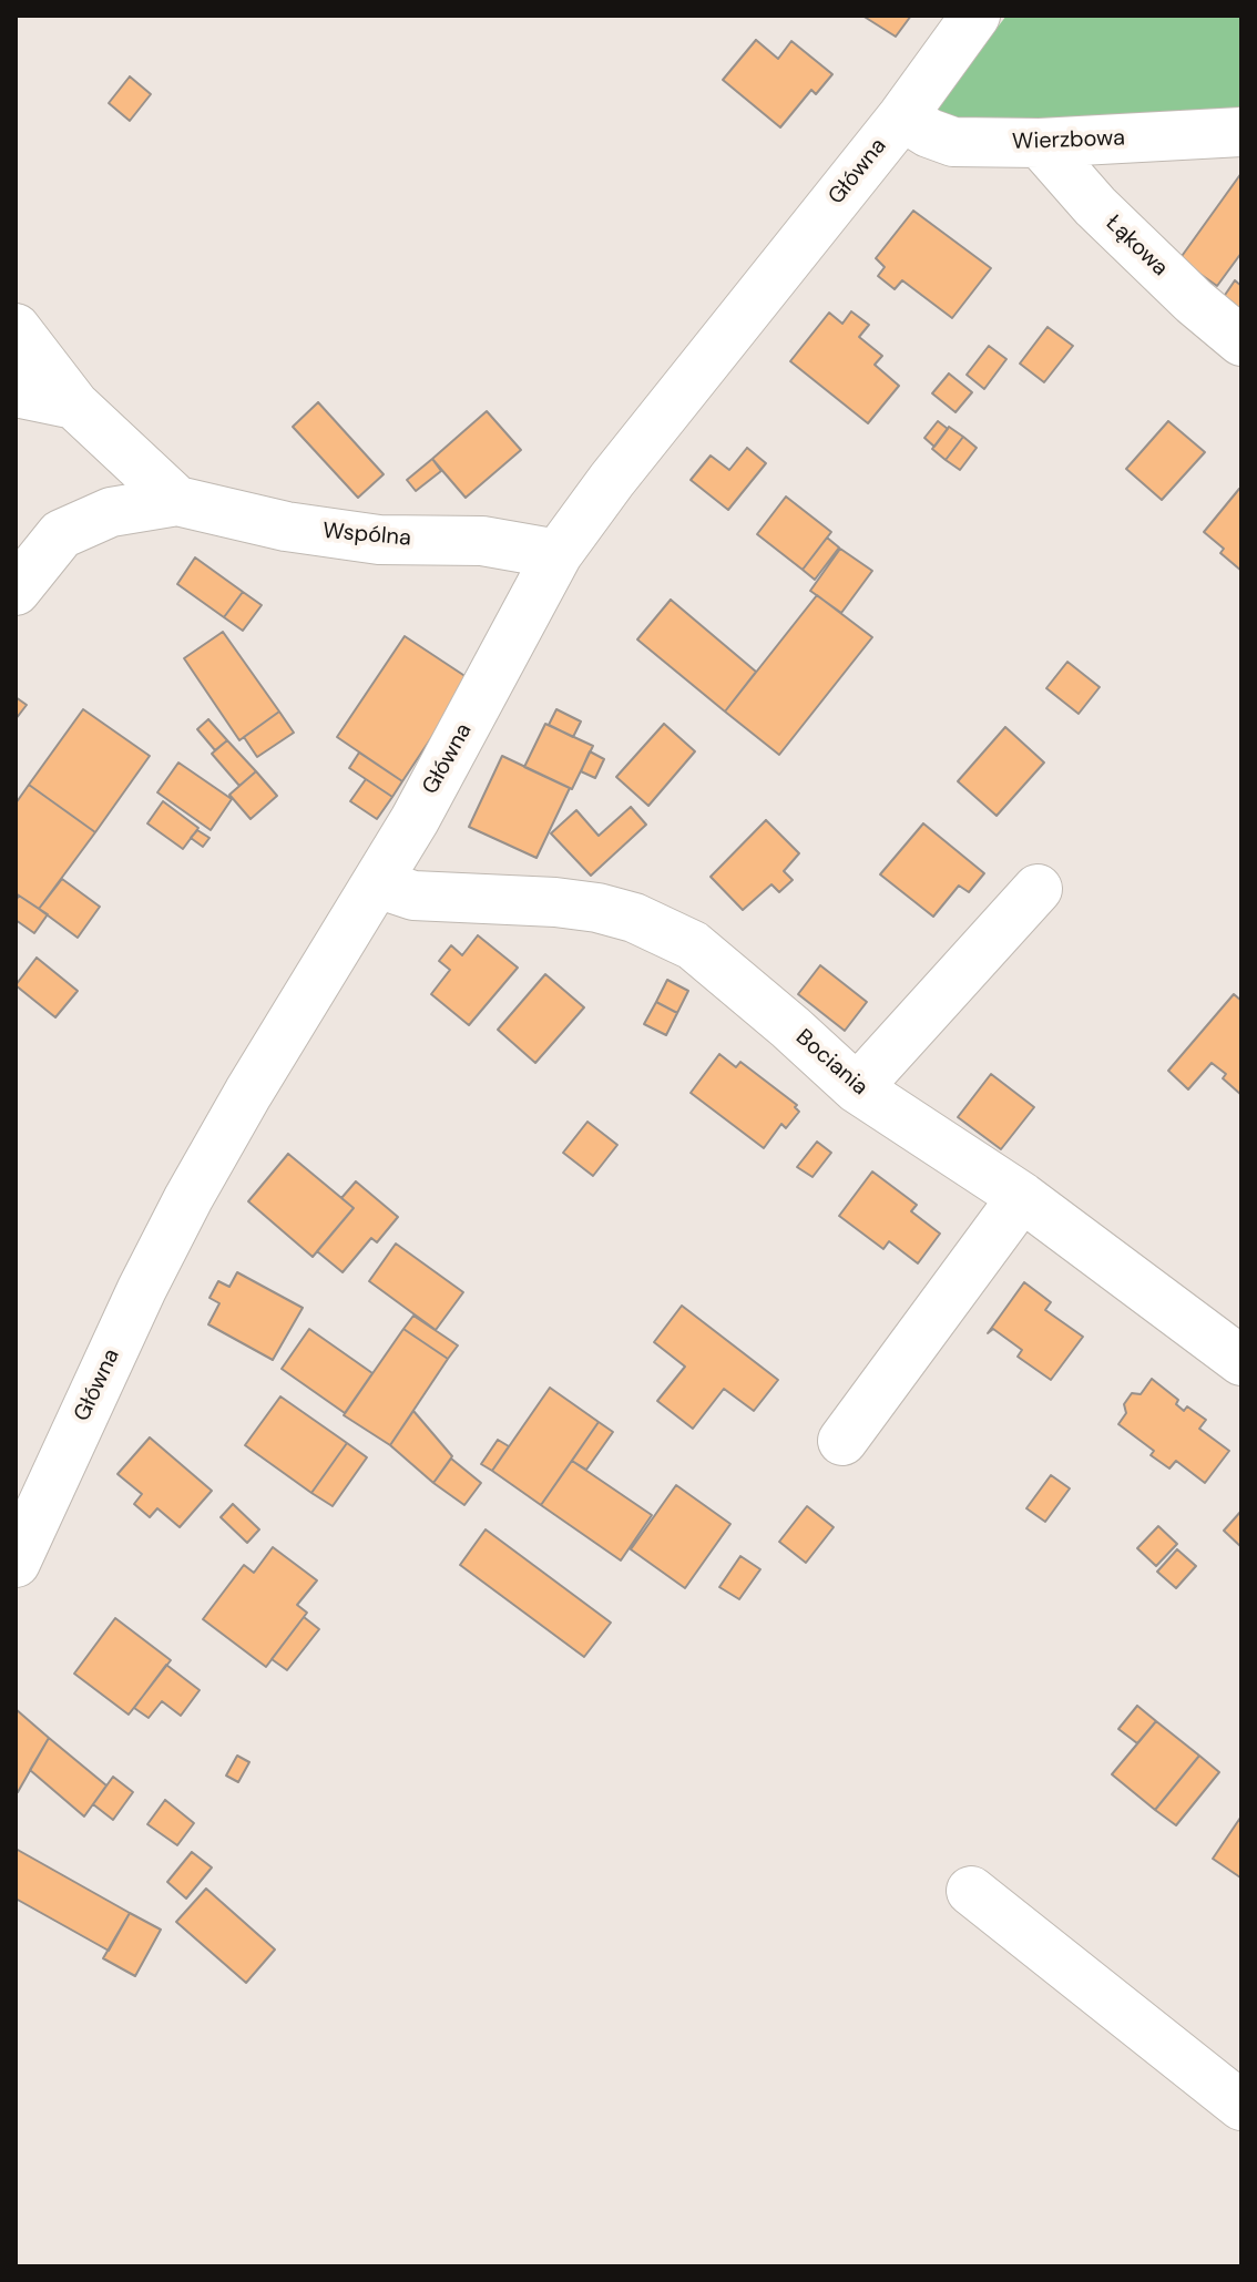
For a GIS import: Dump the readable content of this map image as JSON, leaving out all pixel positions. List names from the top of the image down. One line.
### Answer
{"streets":{"street":["Wierzbowa","Główna","Łąkowa","Wspólna","Bociania"]},"crossings":[["Wierzbowa","Główna"],["Wierzbowa","Łąkowa"],["Główna","Wspólna"],["Główna","Bociania"]]}
